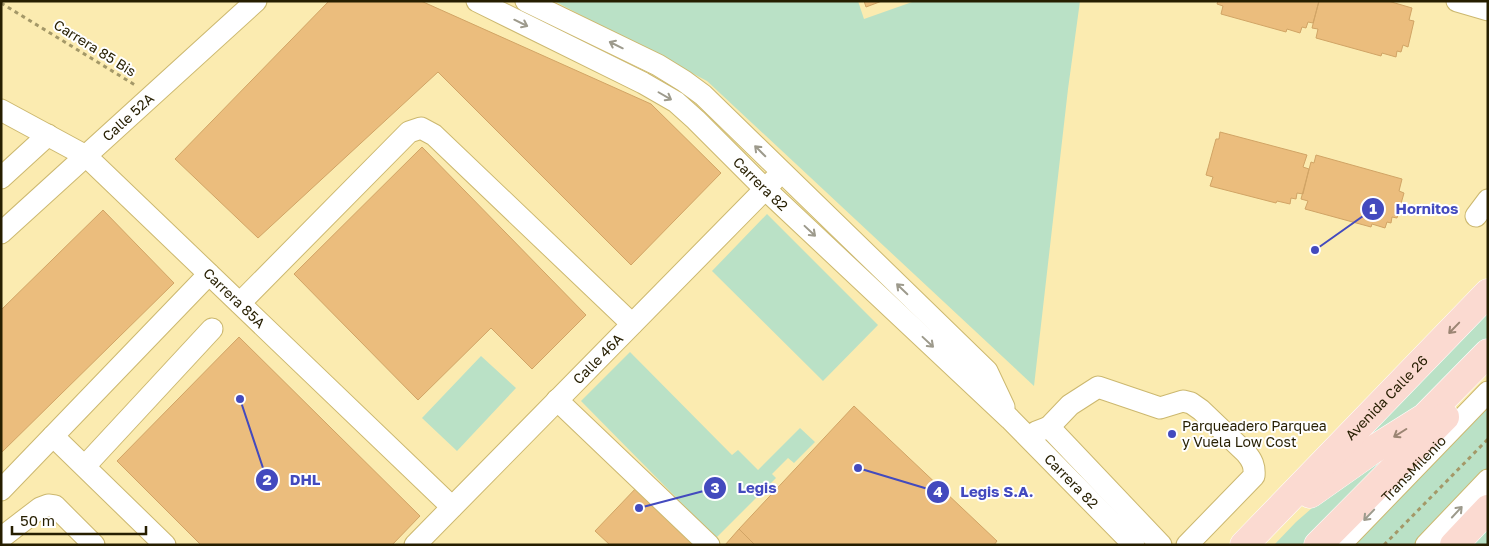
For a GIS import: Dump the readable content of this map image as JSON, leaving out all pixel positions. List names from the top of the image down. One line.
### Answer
{"streets":{"main road":["Avenida Calle 26"],"street":["Calle 52A","Carrera 82","Carrera 85A","Calle 46A","TransMilenio"],"path":["Carrera 85 Bis"]},"crossings":[["Carrera 85 Bis","Calle 52A"],["Calle 52A","Carrera 85A"],["Carrera 82","Calle 46A"],["Carrera 85A","Calle 46A"]],"places":["Hornitos","DHL","Parqueadero Parquea y Vuela Low Cost","Legis S.A.","Legis"],"scale_bar":"50 m"}
